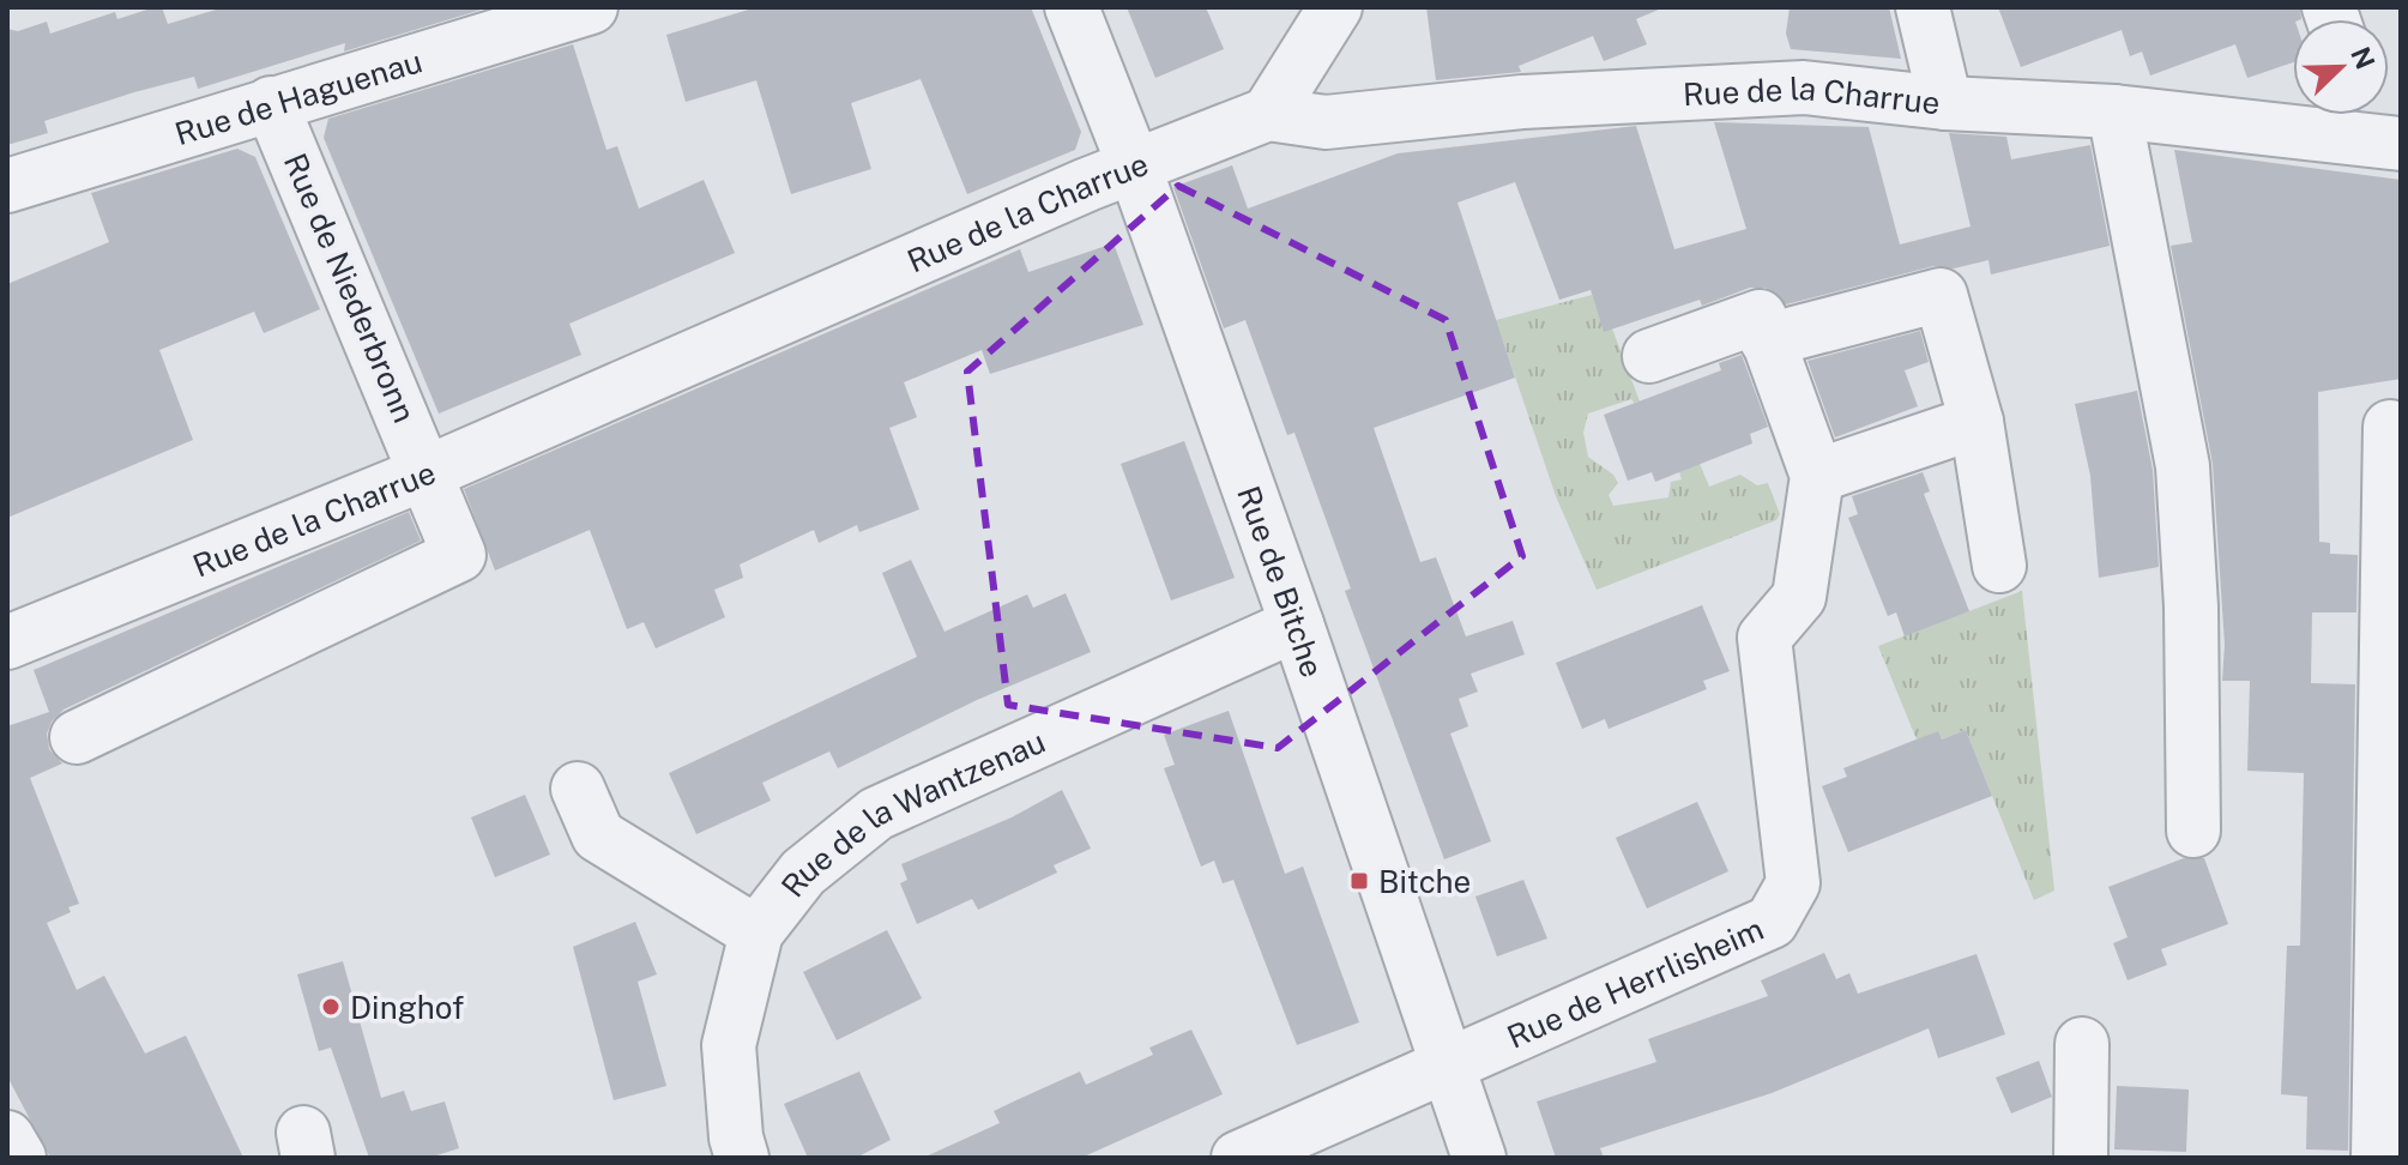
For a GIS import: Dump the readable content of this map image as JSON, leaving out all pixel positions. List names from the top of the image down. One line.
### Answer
{"streets":{"street":["Rue de Haguenau","Rue de la Charrue","Rue de Niederbronn","Rue de Bitche","Rue de la Wantzenau","Rue de Herrlisheim"]},"crossings":[["Rue de Haguenau","Rue de Niederbronn"],["Rue de la Charrue","Rue de Niederbronn"],["Rue de la Charrue","Rue de Bitche"],["Rue de Bitche","Rue de la Wantzenau"],["Rue de Bitche","Rue de Herrlisheim"]],"places":{"transit":["Bitche"],"other":["Dinghof"]},"north":"top right"}
